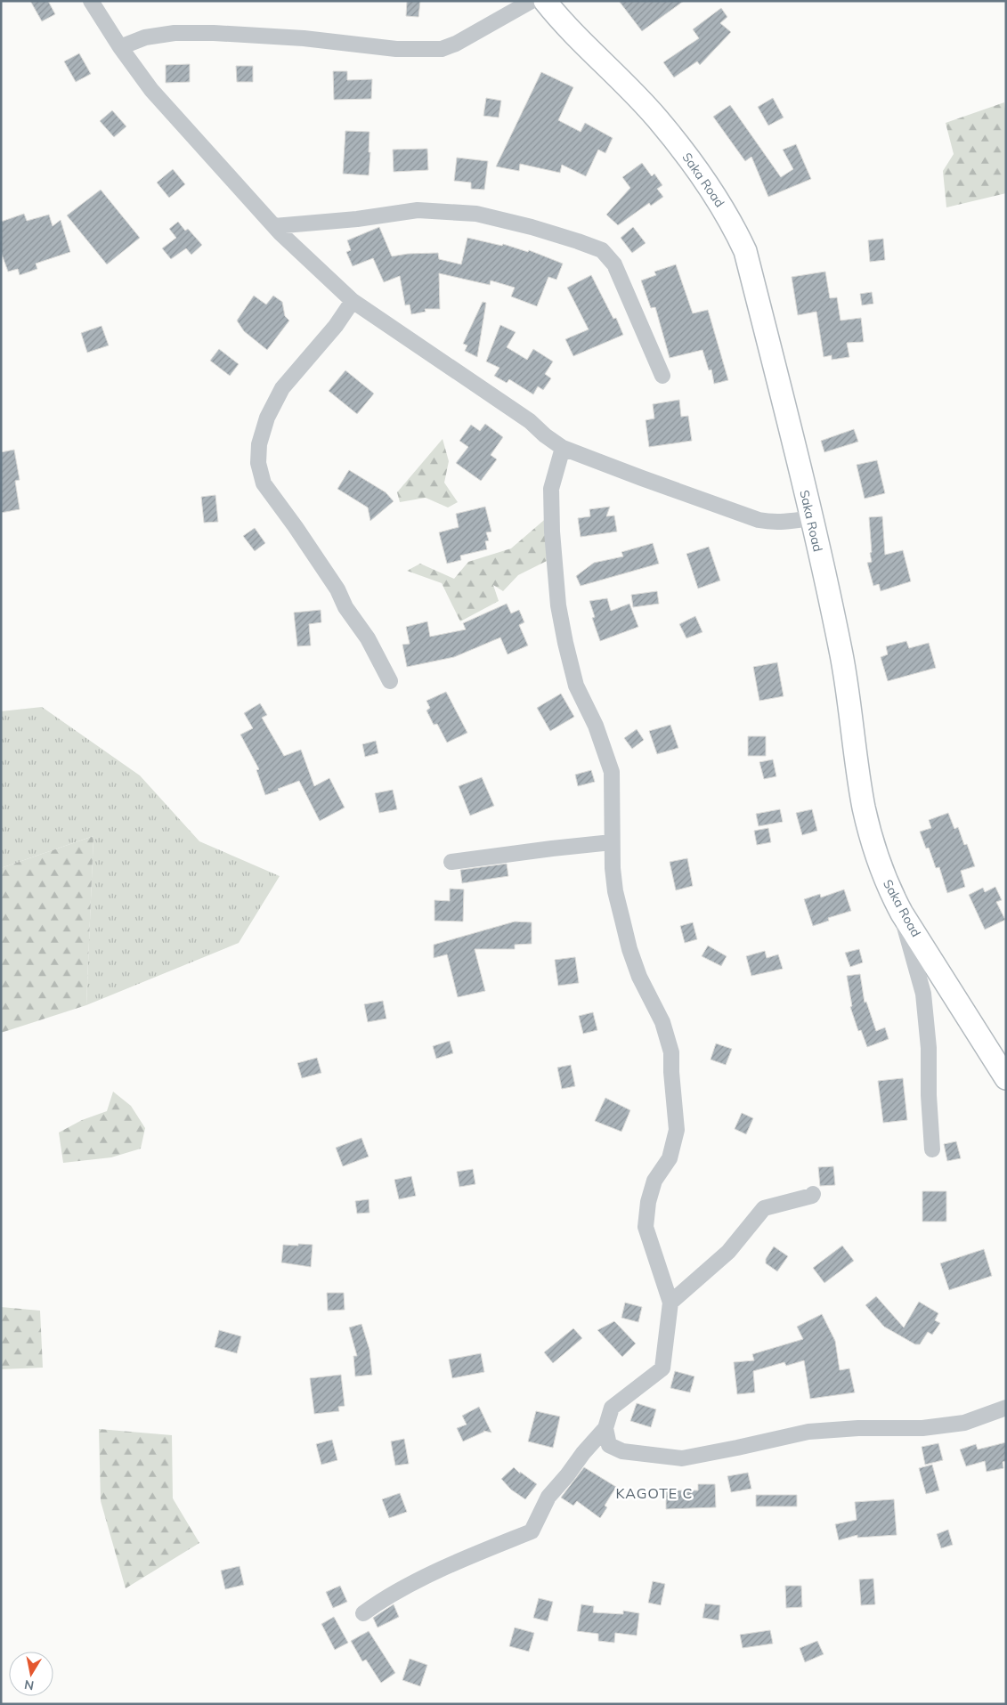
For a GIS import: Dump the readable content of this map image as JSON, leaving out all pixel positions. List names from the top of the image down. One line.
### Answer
{"streets":{"main road":["Saka Road"]},"districts":["KAGOTE C"],"north":"bottom"}
